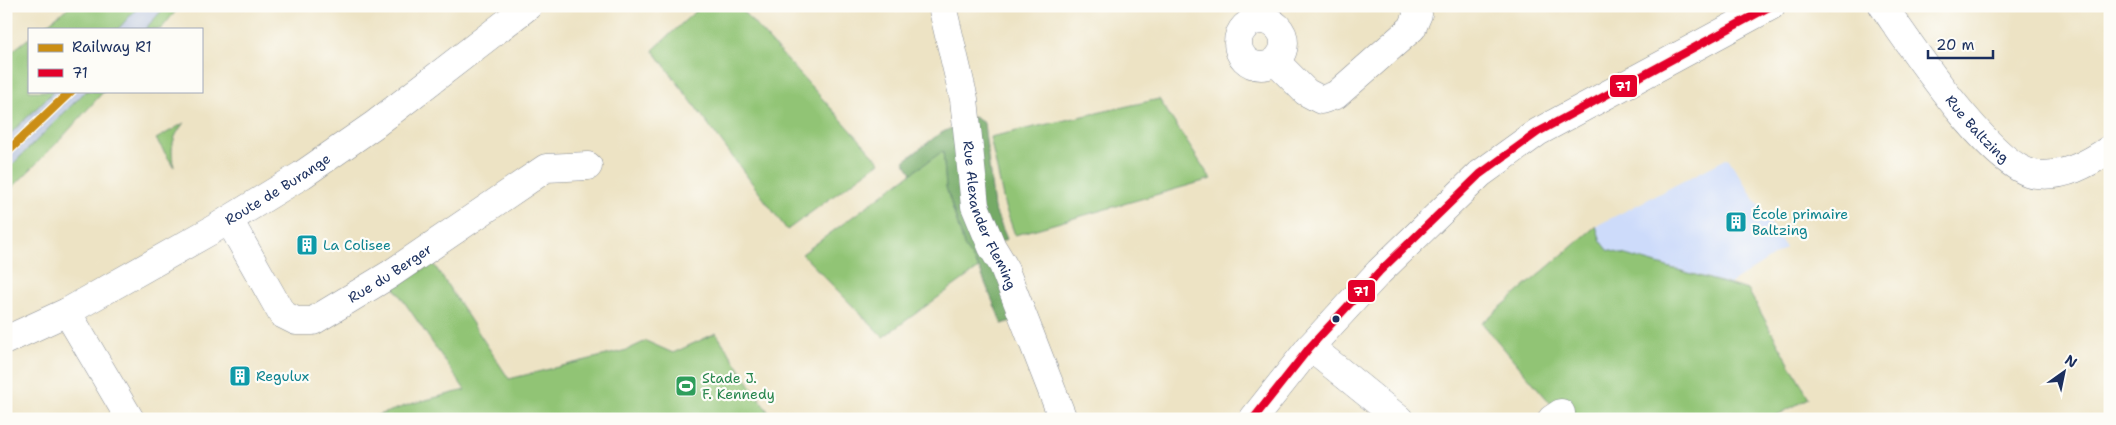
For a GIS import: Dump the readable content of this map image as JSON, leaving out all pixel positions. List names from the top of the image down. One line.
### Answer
{"streets":{"street":["Rue Baltzing","Route de Burange","Rue Alexander Fleming","Rue du Berger"]},"crossings":[["Route de Burange","Rue du Berger"]],"places":{"building":["École primaire Baltzing","La Colisee","Regulux"],"sports":["Stade J. F. Kennedy"]},"lines":["transit line 71","rail line R1"],"legend":["Railway R1","71"],"scale_bar":"20 m","north":"top right"}
